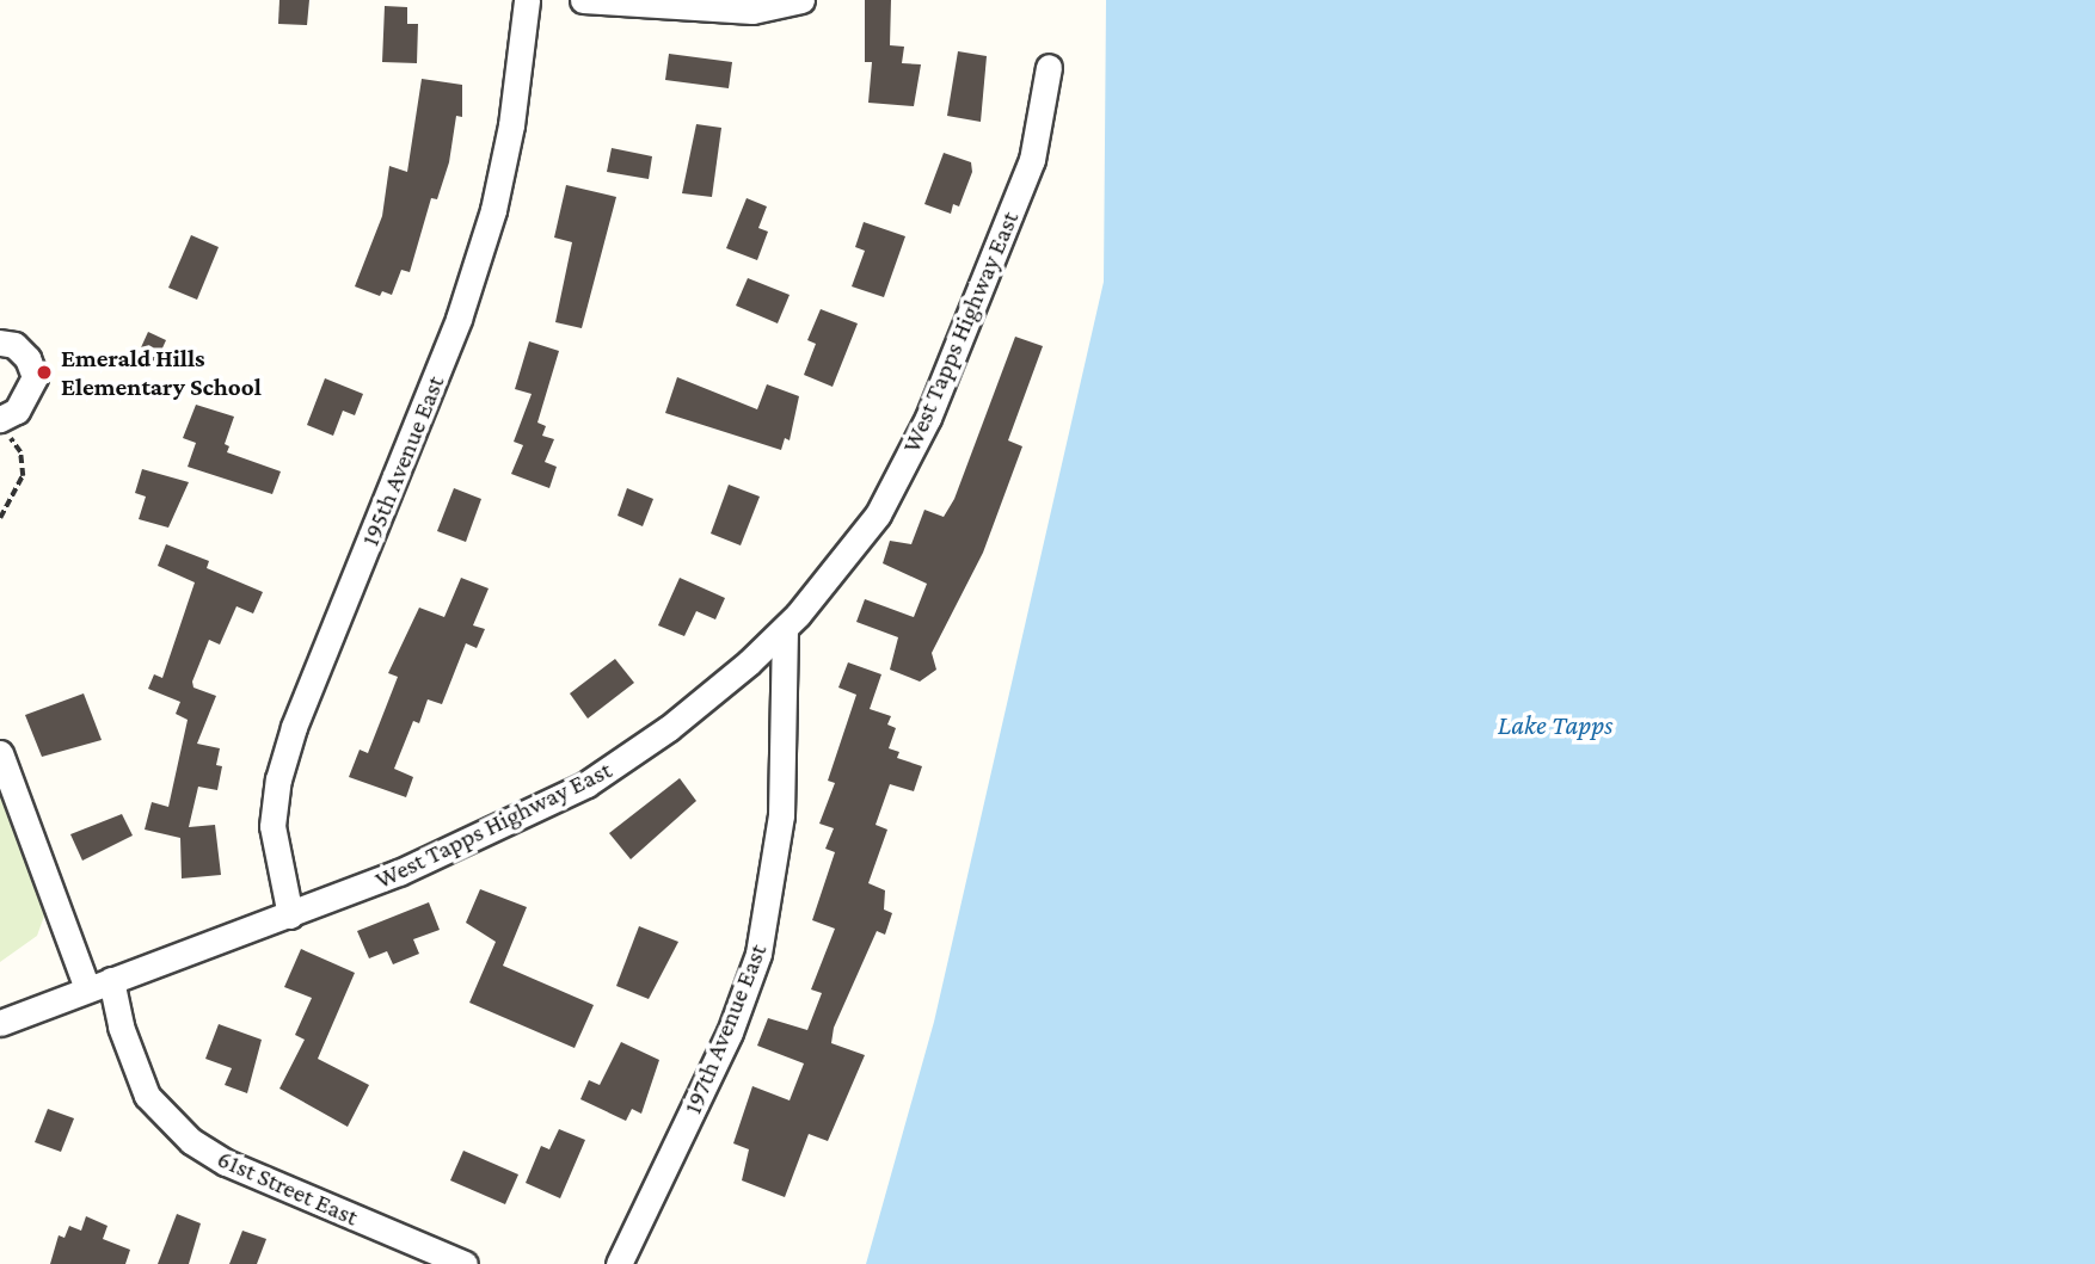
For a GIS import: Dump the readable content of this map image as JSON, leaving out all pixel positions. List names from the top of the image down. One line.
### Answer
{"streets":{"street":["West Tapps Highway East","195th Avenue East","197th Avenue East","61st Street East"]},"crossings":[["West Tapps Highway East","195th Avenue East"],["West Tapps Highway East","197th Avenue East"],["West Tapps Highway East","61st Street East"]],"water":["Lake Tapps"],"places":["Emerald Hills Elementary School"]}
